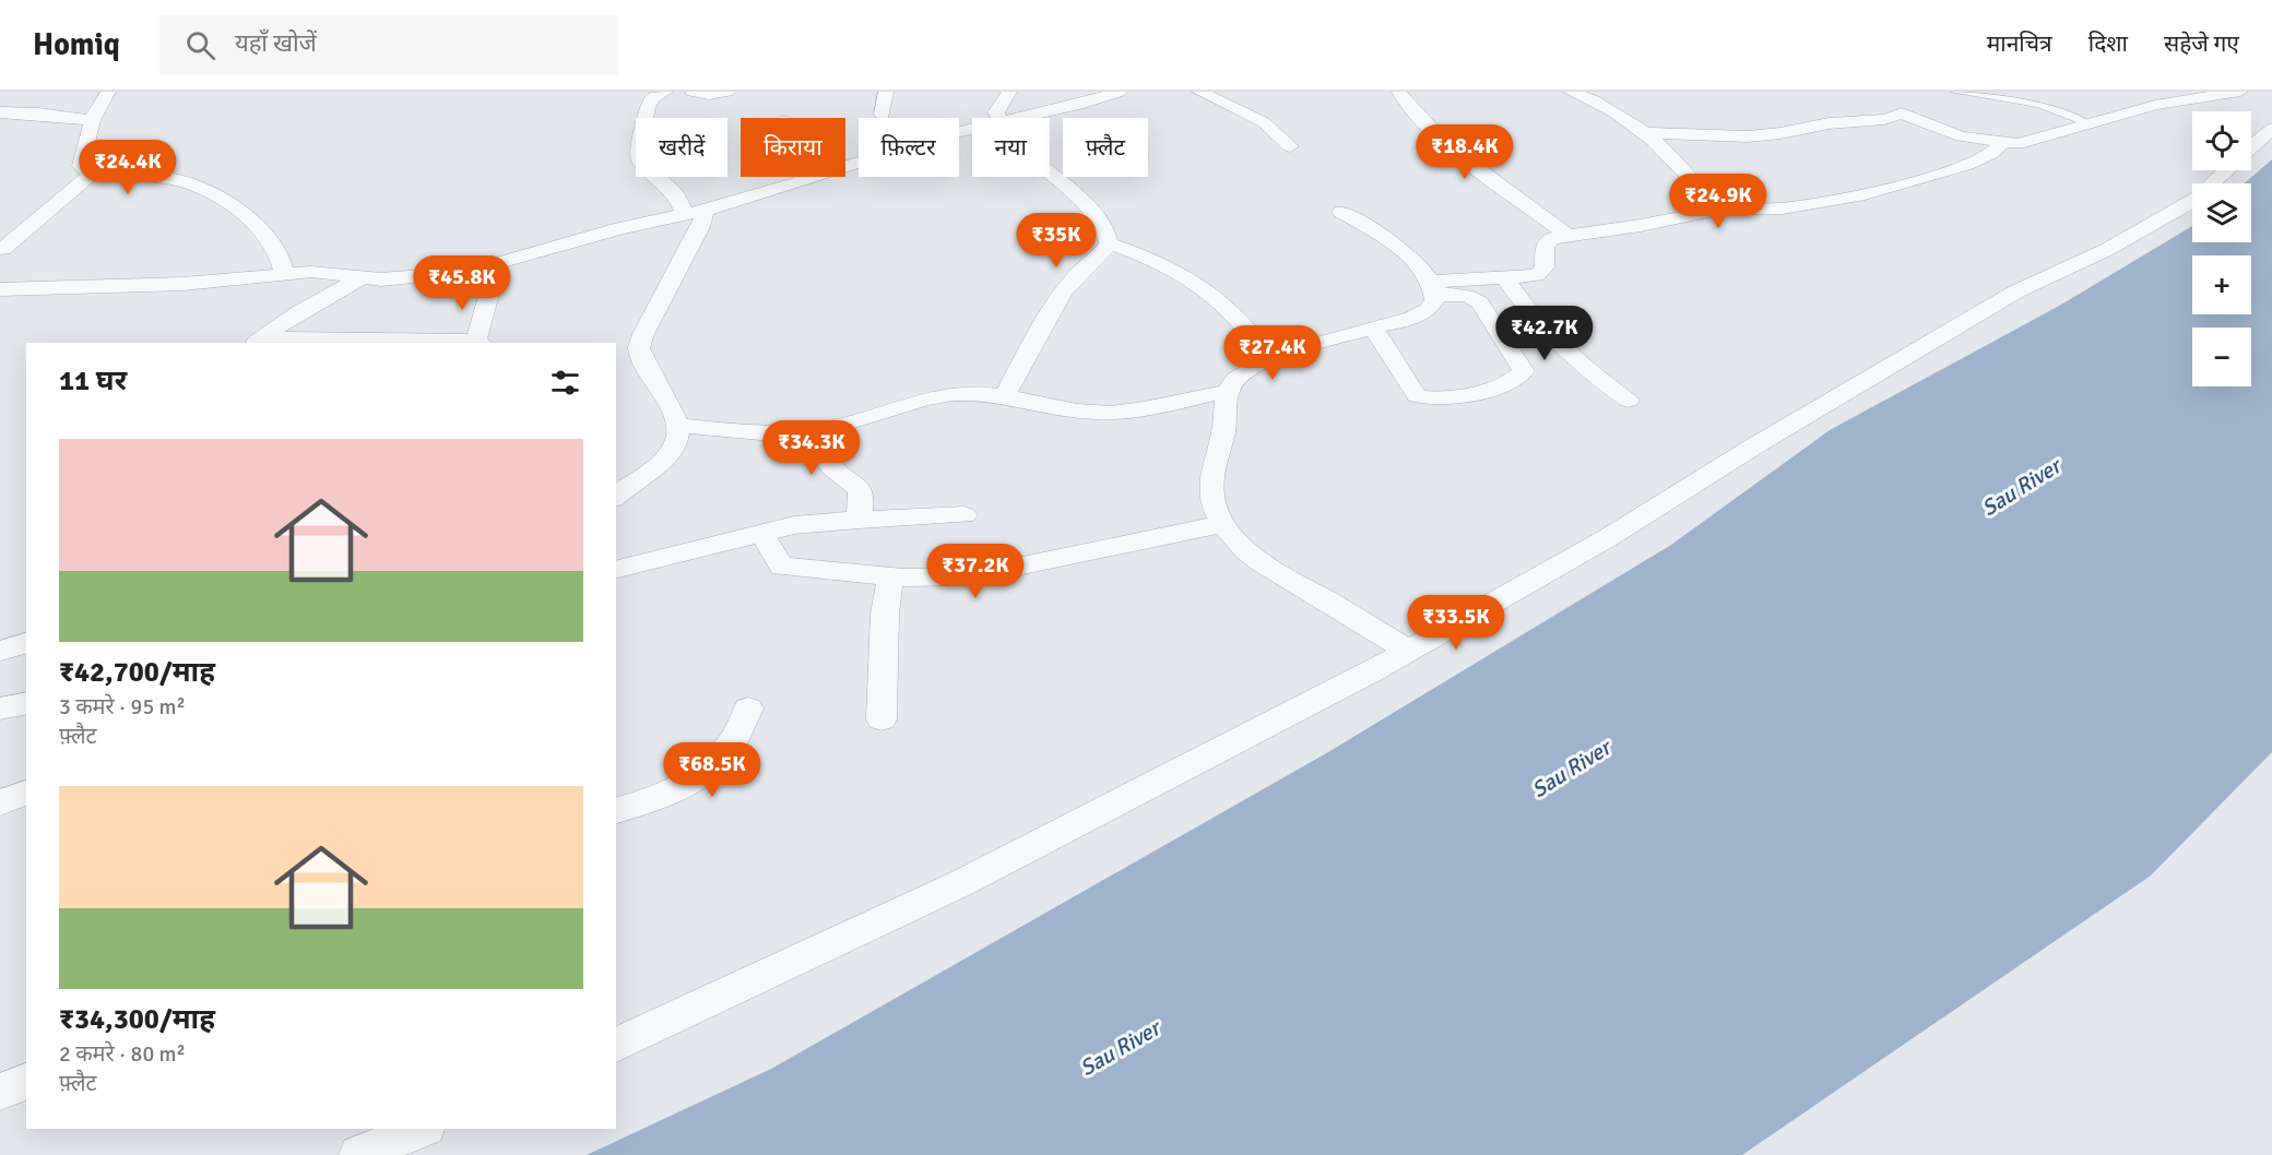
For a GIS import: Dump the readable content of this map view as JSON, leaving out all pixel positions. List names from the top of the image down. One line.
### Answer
{"water":["Sau River"],"page":{"header":"Homiq","search":"यहाँ खोजें","nav":["मानचित्र","दिशा","सहेजे गए"],"map_buttons":["+","−"],"chip":["खरीदें","किराया","फ़िल्टर","नया","फ़्लैट"],"price":["₹18.4K","₹24.4K","₹24.9K","₹35K","₹45.8K","₹42.7K","₹27.4K","₹34.3K","₹37.2K","₹33.5K","₹68.5K"],"heading":"11 घर","list":[{"name":"₹42,700/माह","note":"3 कमरे · 95 m² · फ़्लैट"},{"name":"₹34,300/माह","note":"2 कमरे · 80 m² · फ़्लैट"}]}}
